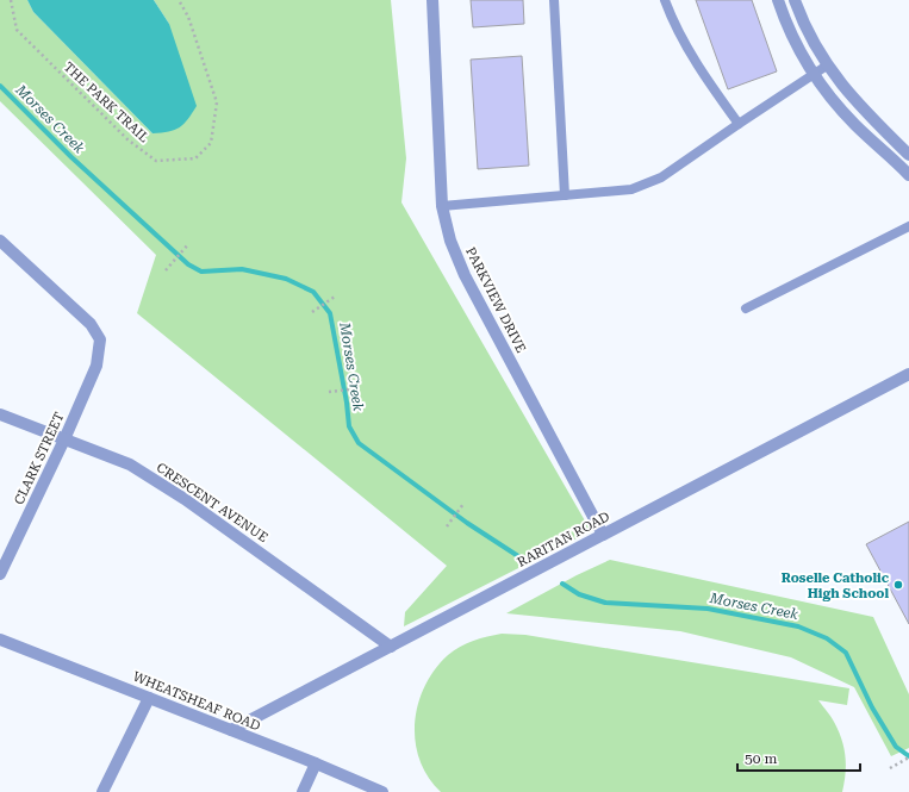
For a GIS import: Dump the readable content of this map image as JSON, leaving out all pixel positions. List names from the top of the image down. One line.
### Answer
{"streets":{"street":["PARKVIEW DRIVE","CLARK STREET","CRESCENT AVENUE","RARITAN ROAD","WHEATSHEAF ROAD"],"path":["THE PARK TRAIL"]},"crossings":[["PARKVIEW DRIVE","RARITAN ROAD"],["CLARK STREET","CRESCENT AVENUE"],["CRESCENT AVENUE","RARITAN ROAD"],["RARITAN ROAD","WHEATSHEAF ROAD"]],"water":["Morses Creek"],"places":["Roselle Catholic High School"],"scale_bar":"50 m"}
